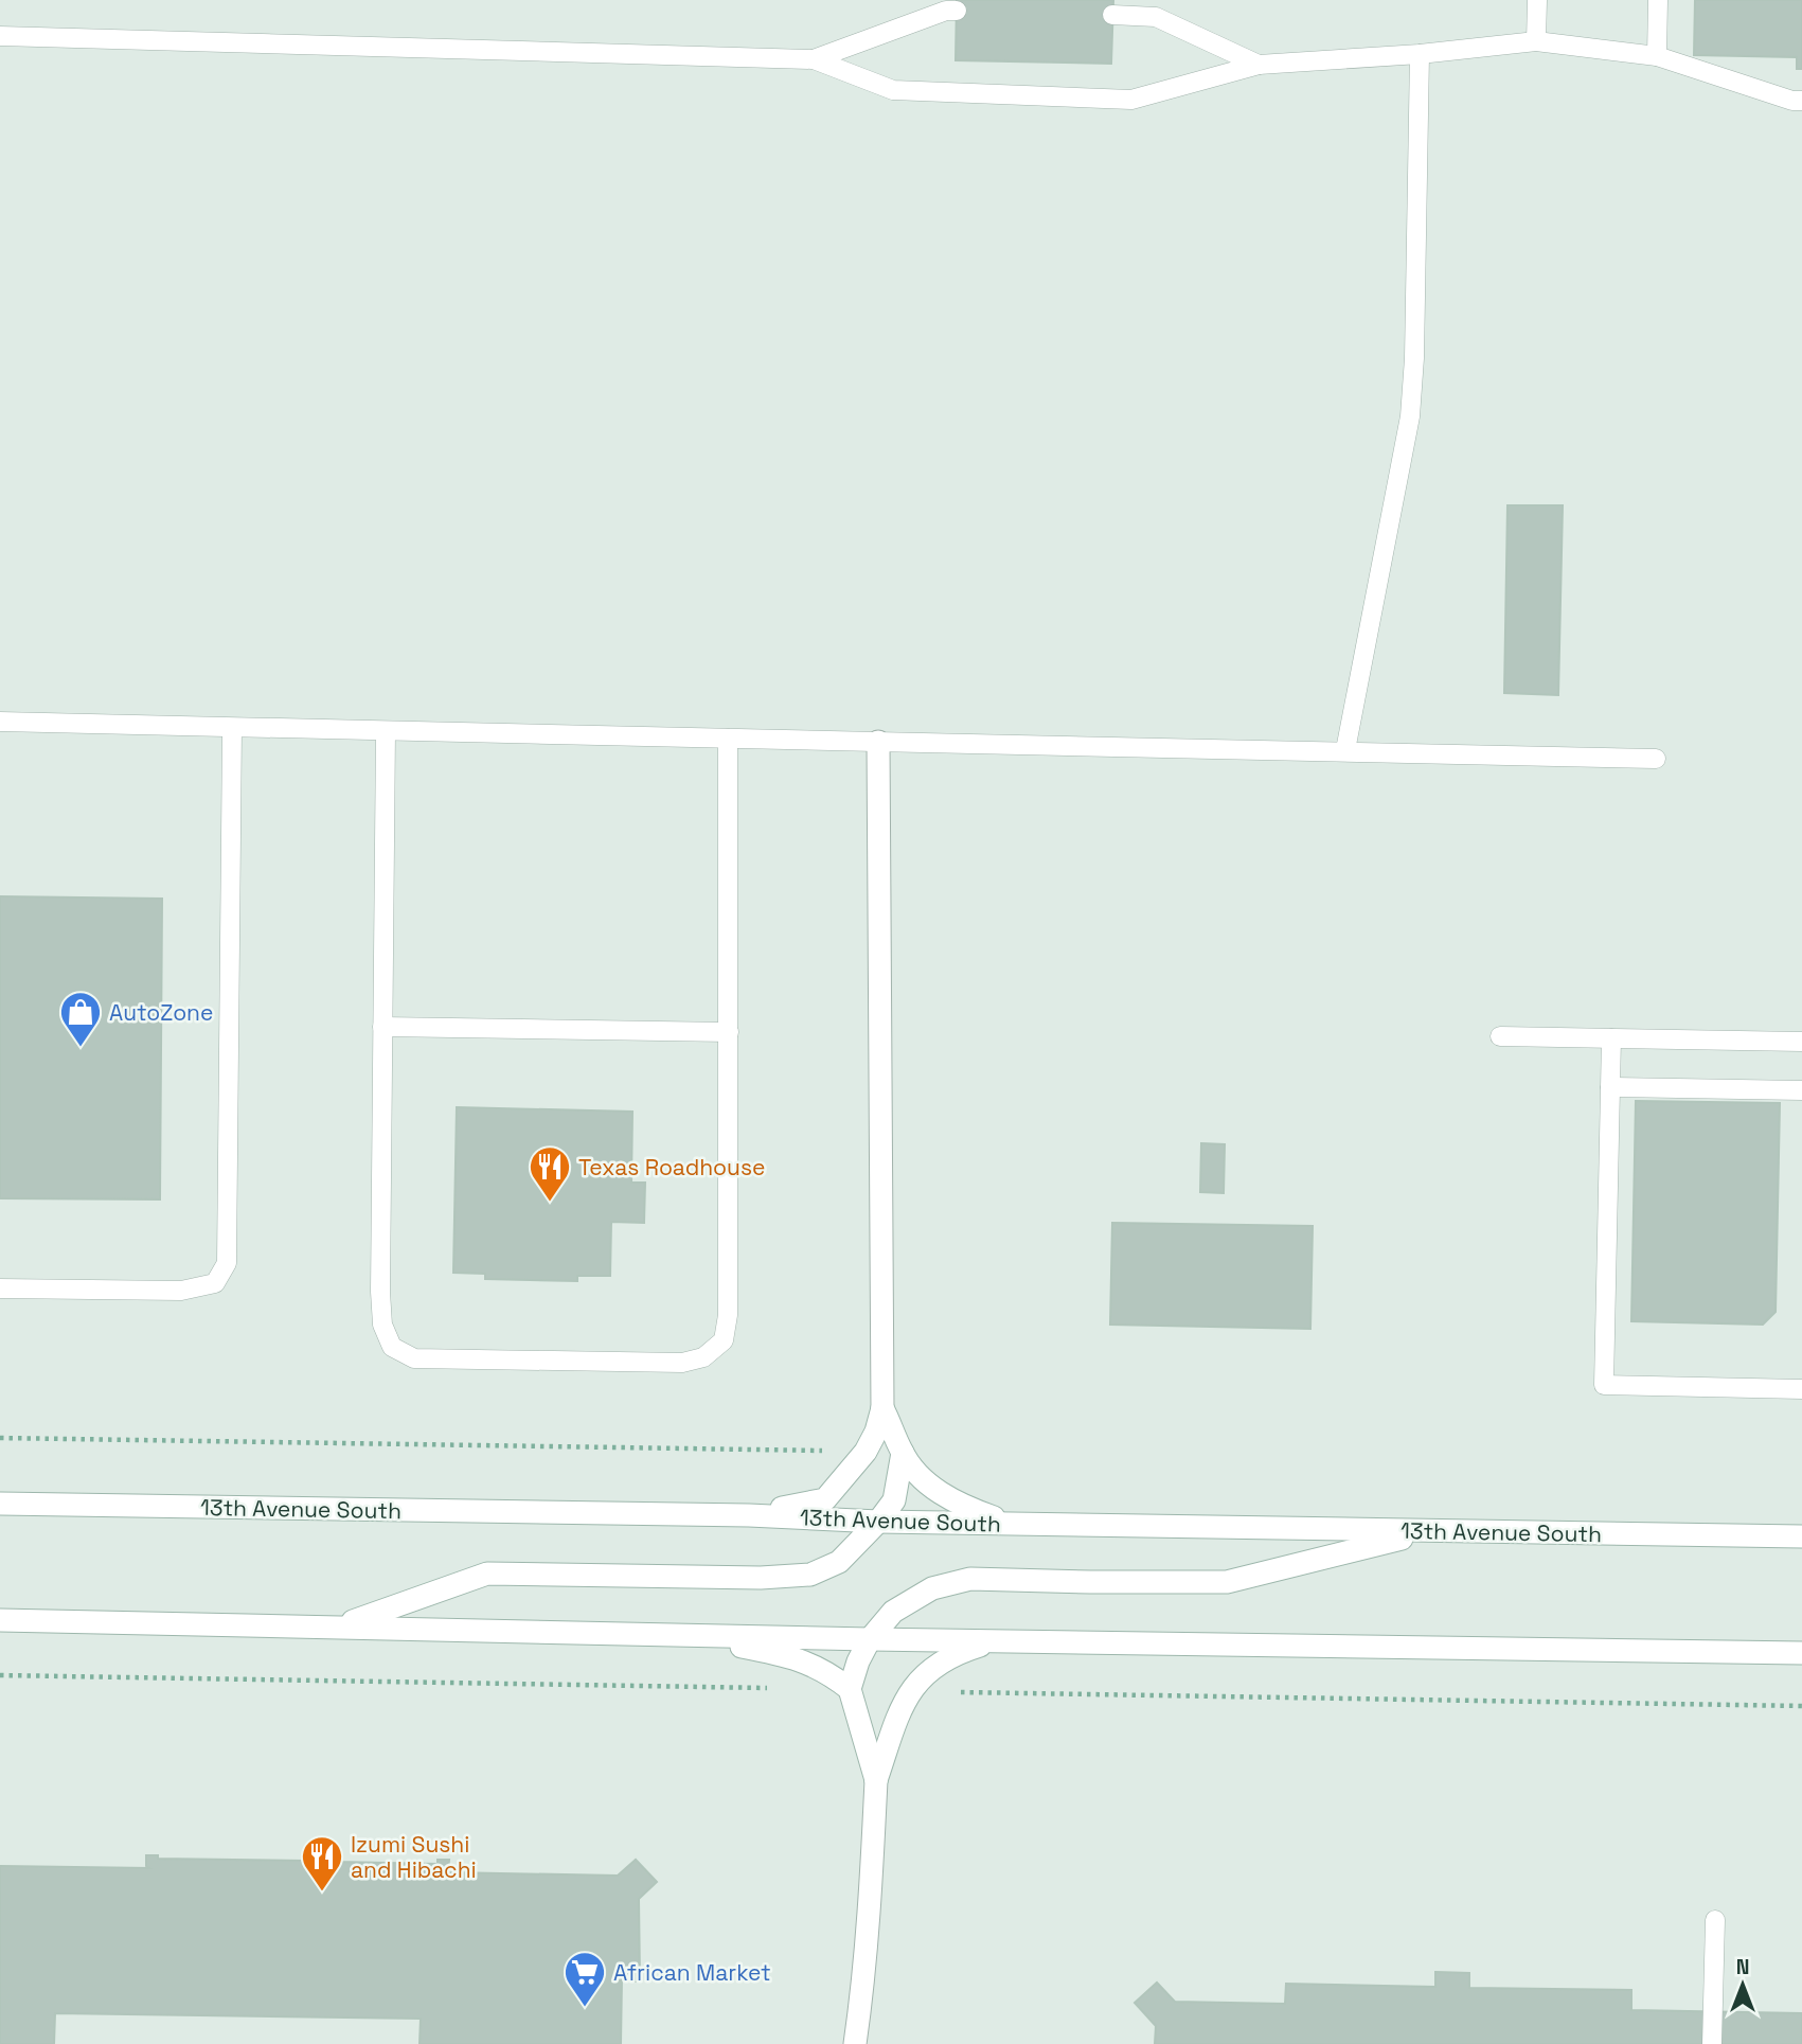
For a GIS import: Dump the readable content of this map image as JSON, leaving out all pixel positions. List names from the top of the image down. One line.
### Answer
{"streets":{"main road":["13th Avenue South"]},"places":{"shop":["AutoZone"],"restaurant":["Texas Roadhouse","Izumi Sushi and Hibachi"],"supermarket":["African Market"]},"north":"top"}
